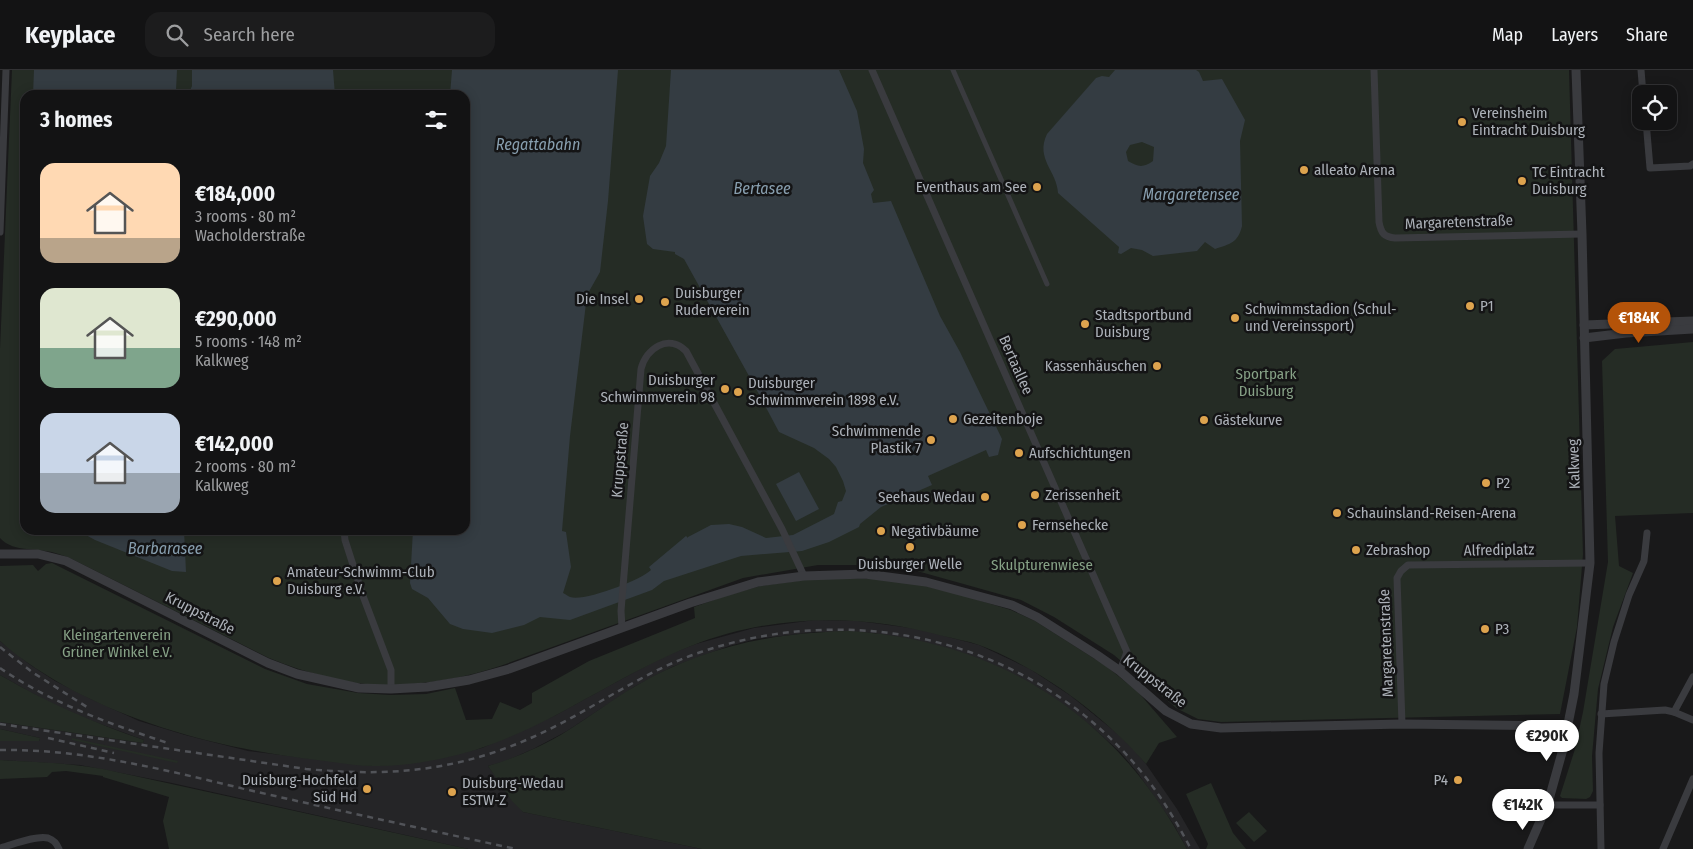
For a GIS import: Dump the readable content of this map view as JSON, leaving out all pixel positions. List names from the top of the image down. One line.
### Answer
{"streets":{"street":["Margaretenstraße","Bertaallee","Kruppstraße","Kalkweg","Alfrediplatz"]},"crossings":[["Margaretenstraße","Kruppstraße"],["Margaretenstraße","Kalkweg"],["Margaretenstraße","Alfrediplatz"],["Bertaallee","Kruppstraße"],["Kruppstraße","Kalkweg"],["Kalkweg","Alfrediplatz"]],"water":["Regattabahn","Bertasee","Margaretensee","Barbarasee"],"parks":["Sportpark Duisburg","Skulpturenwiese","Kleingartenverein Grüner Winkel e.V."],"places":["Vereinsheim Eintracht Duisburg","alleato Arena","TC Eintracht Duisburg","Eventhaus am See","Die Insel","Duisburger Ruderverein","P1","Schwimmstadion (Schul- und Vereinssport)","Stadtsportbund Duisburg","Kassenhäuschen","Duisburger Schwimmverein 98","Duisburger Schwimmverein 1898 e.V.","Gezeitenboje","Gästekurve","Schwimmende Plastik 7","Aufschichtungen","P2","Zerissenheit","Seehaus Wedau","Schauinsland-Reisen-Arena","Fernsehecke","Negativbäume","Duisburger Welle","Zebrashop","Amateur-Schwimm-Club Duisburg e.V.","P3","P4","Duisburg-Hochfeld Süd Hd","Duisburg-Wedau ESTW-Z"],"page":{"header":"Keyplace","search":"Search here","nav":["Map","Layers","Share"],"heading":"3 homes","list":[{"name":"€184,000","note":"3 rooms · 80 m² · Wacholderstraße"},{"name":"€290,000","note":"5 rooms · 148 m² · Kalkweg"},{"name":"€142,000","note":"2 rooms · 80 m² · Kalkweg"}],"price":["€184K","€290K","€142K"]}}
